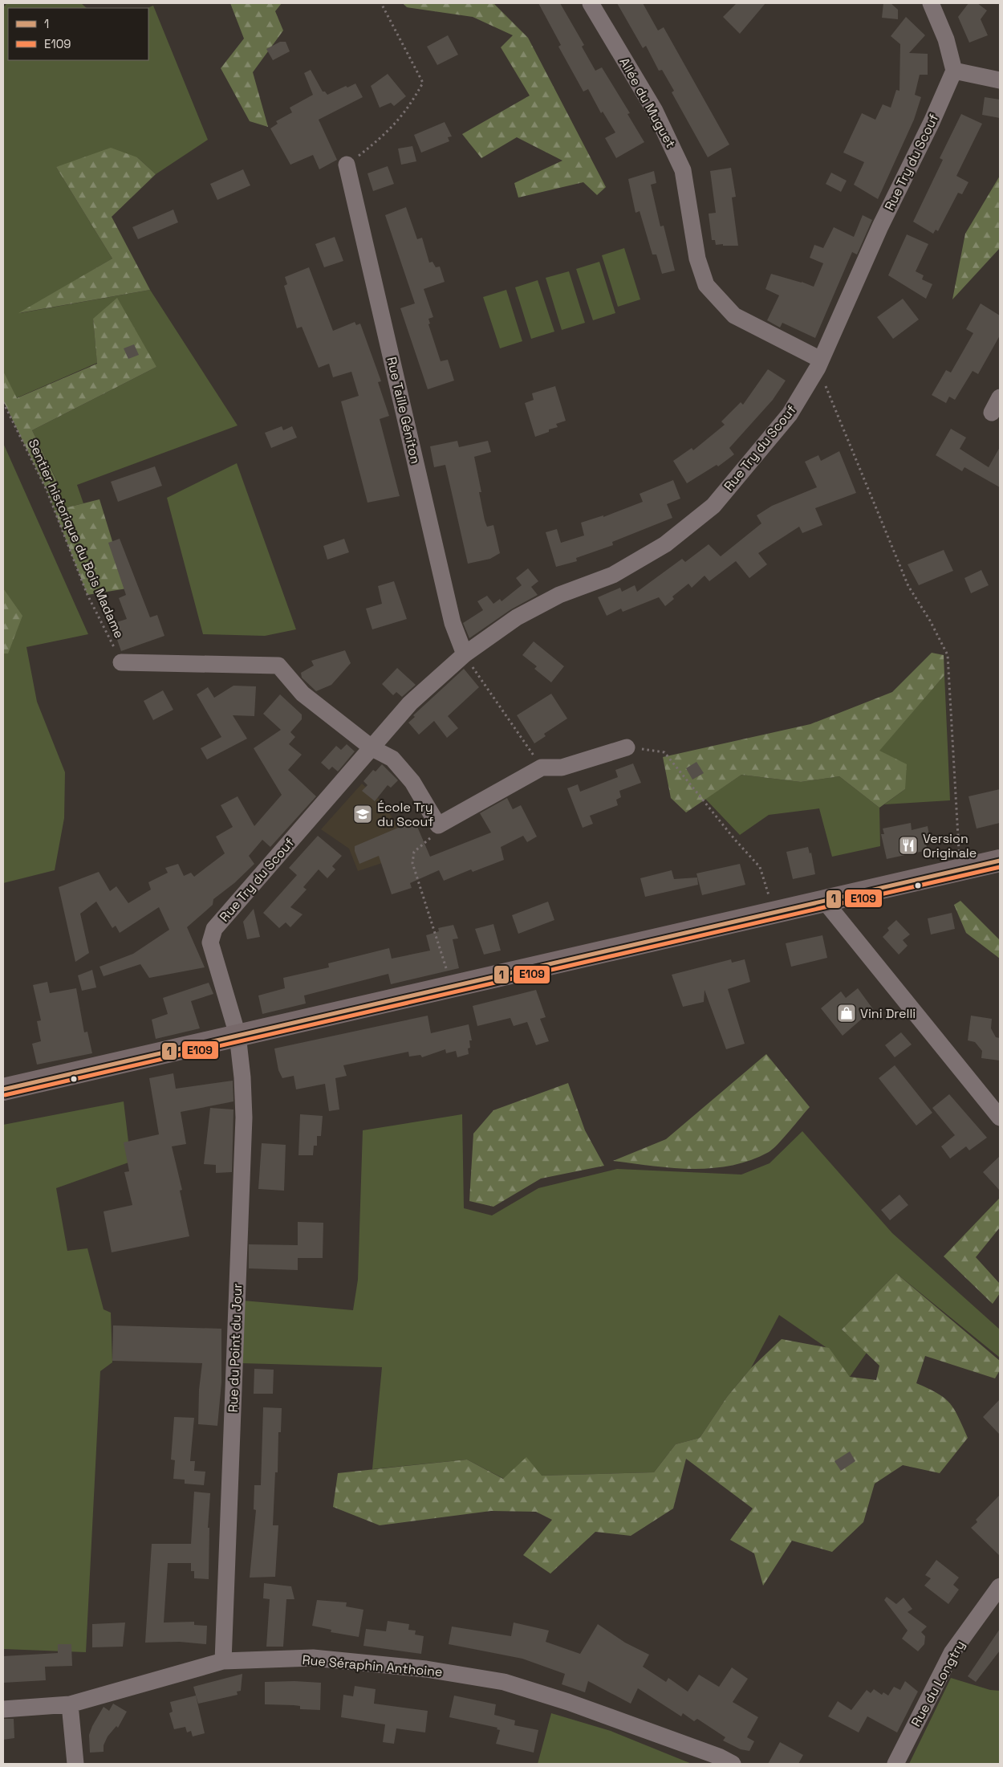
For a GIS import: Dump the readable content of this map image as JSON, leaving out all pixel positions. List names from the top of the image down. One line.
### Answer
{"streets":{"street":["Allée du Muguet","Rue Try du Scouf","Rue Taille Géniton","Rue du Point du Jour","Rue Séraphin Anthoine","Rue du Longtry"],"path":["Sentier historique du Bois Madame"]},"crossings":[["Allée du Muguet","Rue Try du Scouf"],["Rue Try du Scouf","Rue Taille Géniton"],["Rue Try du Scouf","Rue du Point du Jour"],["Rue du Point du Jour","Rue Séraphin Anthoine"]],"places":{"school or university":["École Try du Scouf"],"restaurant":["Version Originale"],"shop":["Vini Drelli"]},"lines":["transit line 1","transit line E109"],"legend":["1","E109"]}
